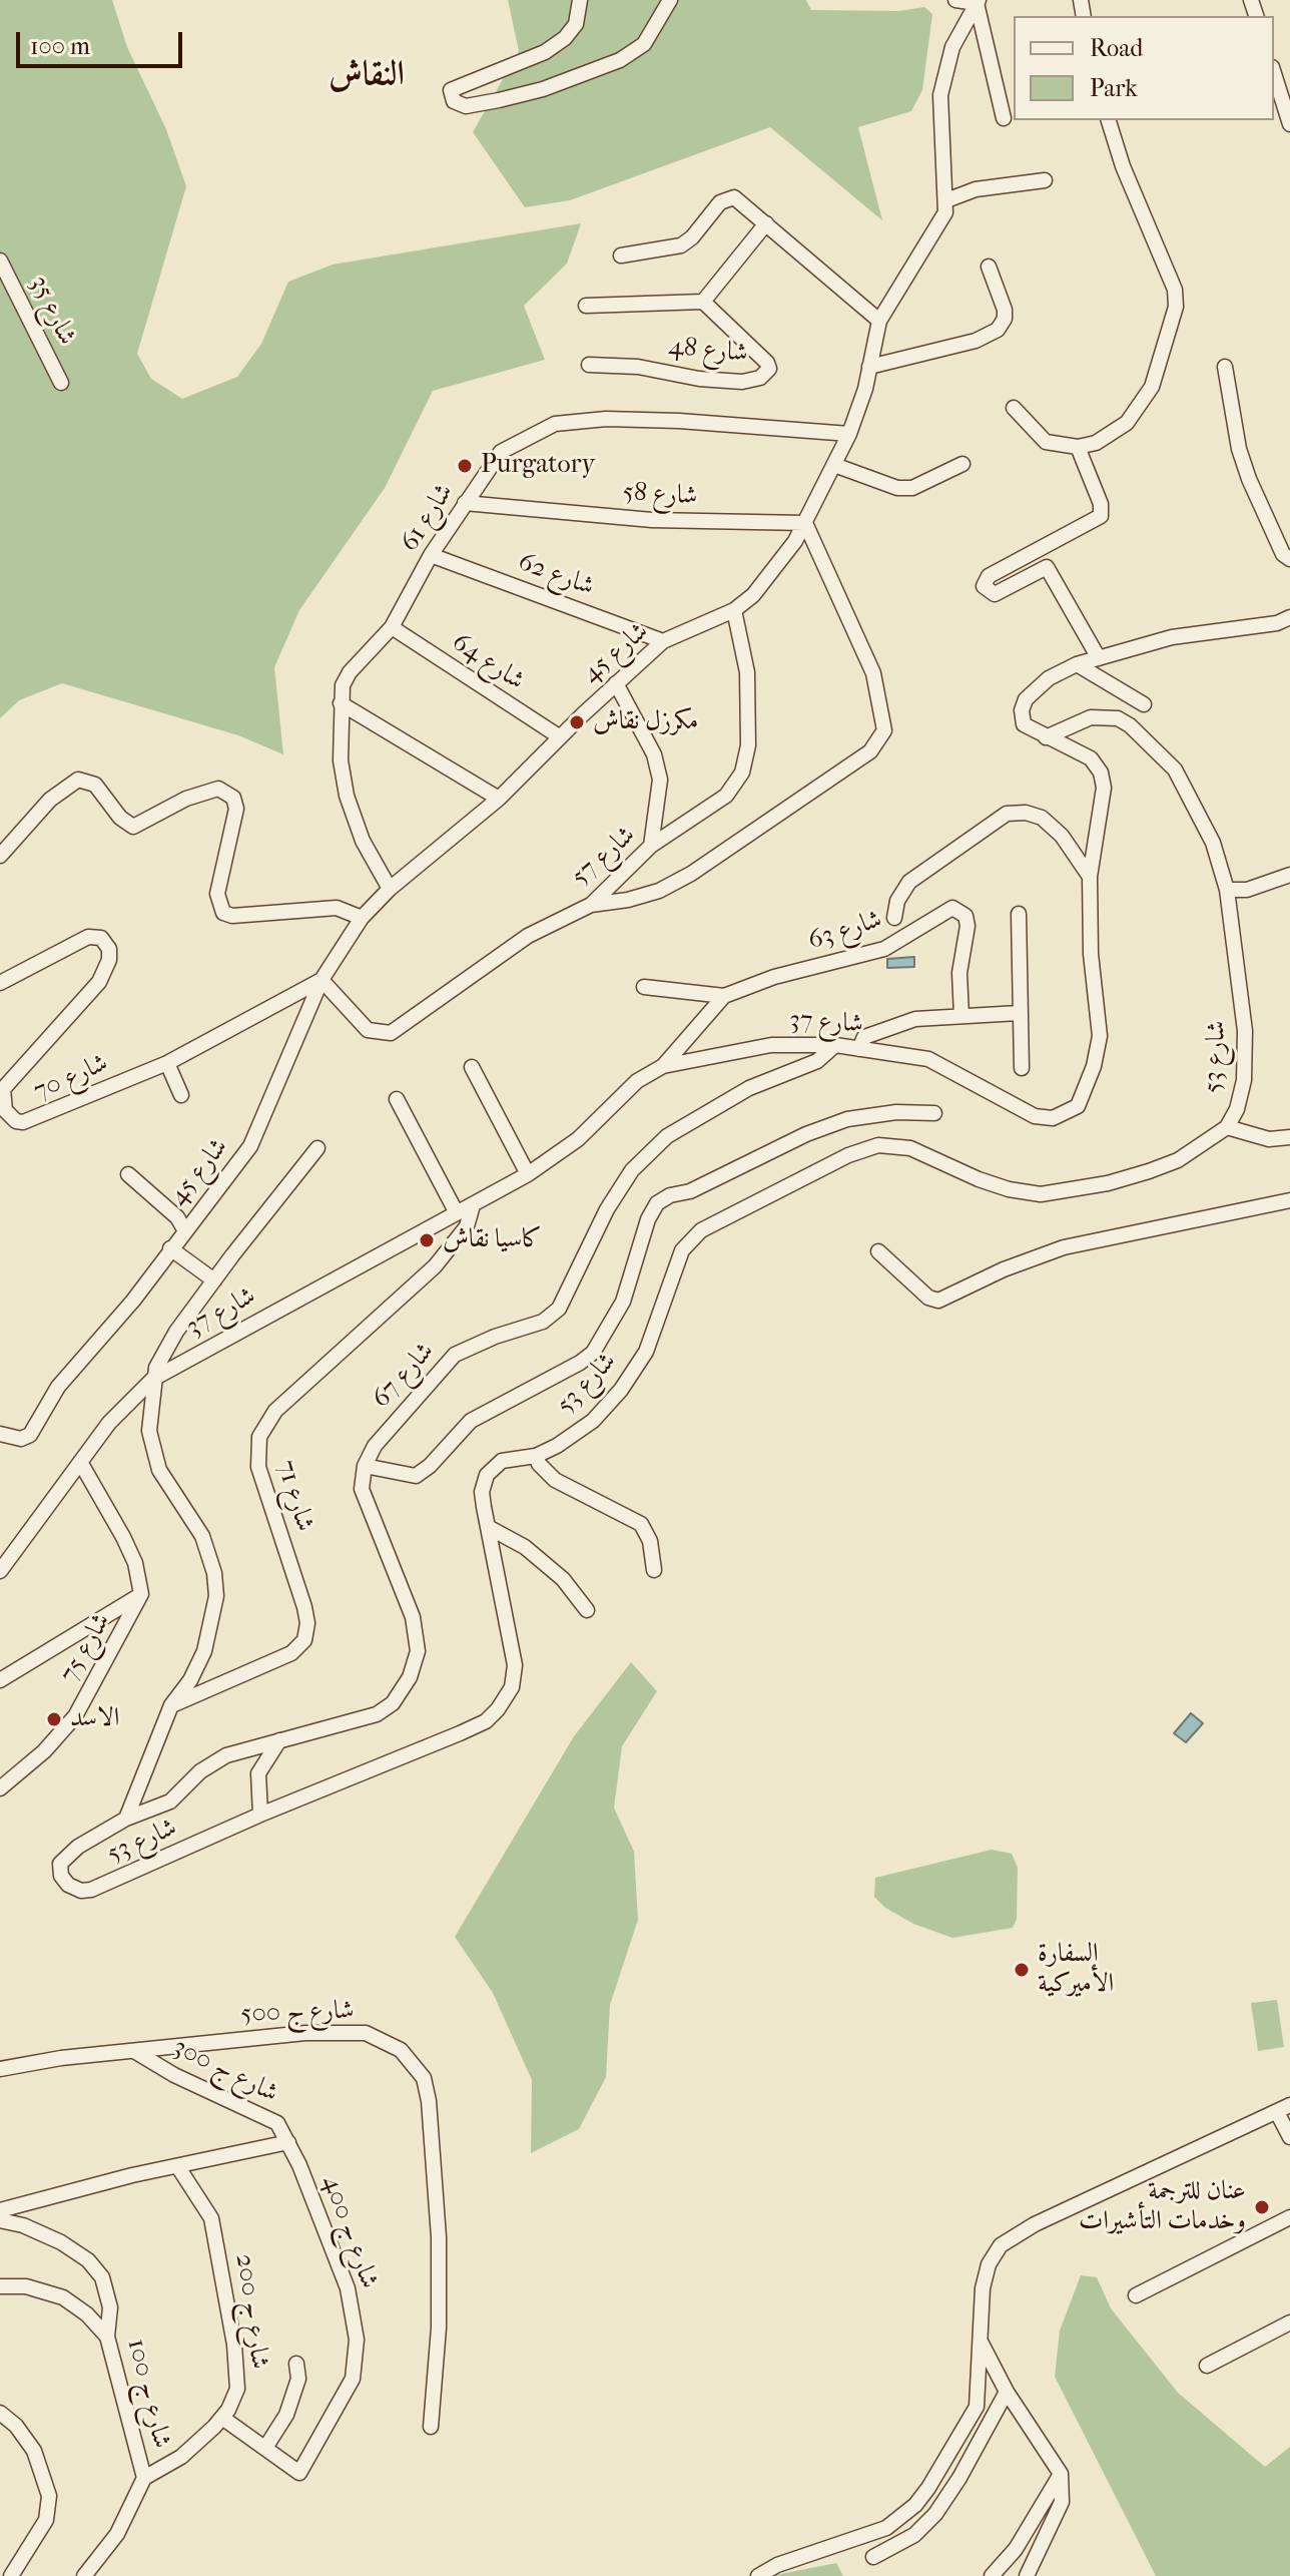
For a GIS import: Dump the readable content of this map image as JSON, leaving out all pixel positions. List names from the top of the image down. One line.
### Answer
{"streets":{"street":["شارع 35","شارع 48","شارع 58","شارع 61","شارع 62","شارع 45","شارع 64","شارع 57","شارع 63","شارع 37","شارع 53","شارع 70","شارع 67","شارع 71","شارع 75","شارع ج 500","شارع ج 300","شارع ج 400","شارع ج 200","شارع ج 100"]},"crossings":[["شارع 58","شارع 61"],["شارع 58","شارع 45"],["شارع 61","شارع 62"],["شارع 61","شارع 45"],["شارع 61","شارع 64"],["شارع 62","شارع 45"],["شارع 45","شارع 64"],["شارع 45","شارع 57"],["شارع 45","شارع 70"],["شارع 57","شارع 70"],["شارع 63","شارع 37"],["شارع 37","شارع 53"],["شارع 37","شارع 67"],["شارع 37","شارع 71"],["شارع 37","شارع 75"],["شارع 53","شارع 71"],["شارع ج 500","شارع ج 300"],["شارع ج 300","شارع ج 400"],["شارع ج 200","شارع ج 100"]],"districts":["النقاش"],"places":["Purgatory","مكرزل نقاش","كاسيا نقاش","الاسد","السفارة الأميركية","عنان للترجمة وخدمات التأشيرات"],"legend":["Road","Park"],"scale_bar":"100 m"}
